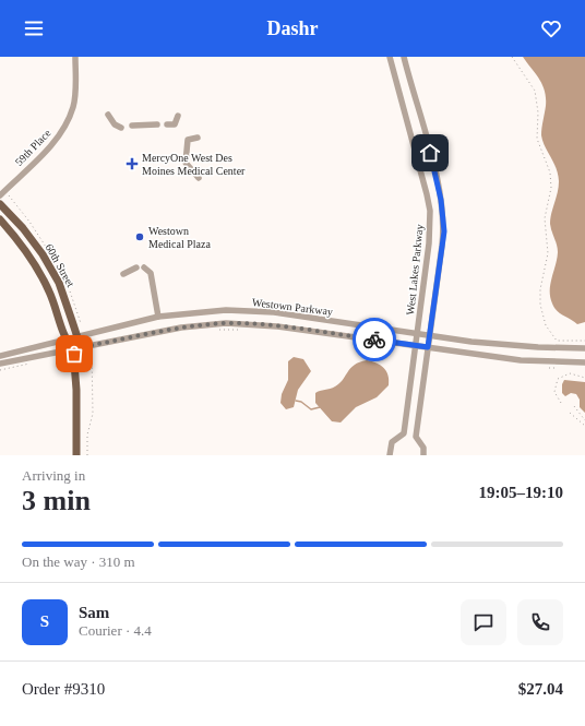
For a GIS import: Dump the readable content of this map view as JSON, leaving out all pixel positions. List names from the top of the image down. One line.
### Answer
{"streets":{"main road":["60th Street"],"street":["59th Place","West Lakes Parkway","Westown Parkway"]},"crossings":[["60th Street","Westown Parkway"],["West Lakes Parkway","Westown Parkway"]],"places":{"health":["MercyOne West Des Moines Medical Center"],"other":["Westown Medical Plaza"]},"page":{"header":"Dashr","heading":["3 min","Arriving in","19:05–19:10"],"panel":["Sam","Courier · 4.4","Order #9310","$27.04"],"bar":"On the way · 310 m","round":"S"}}
